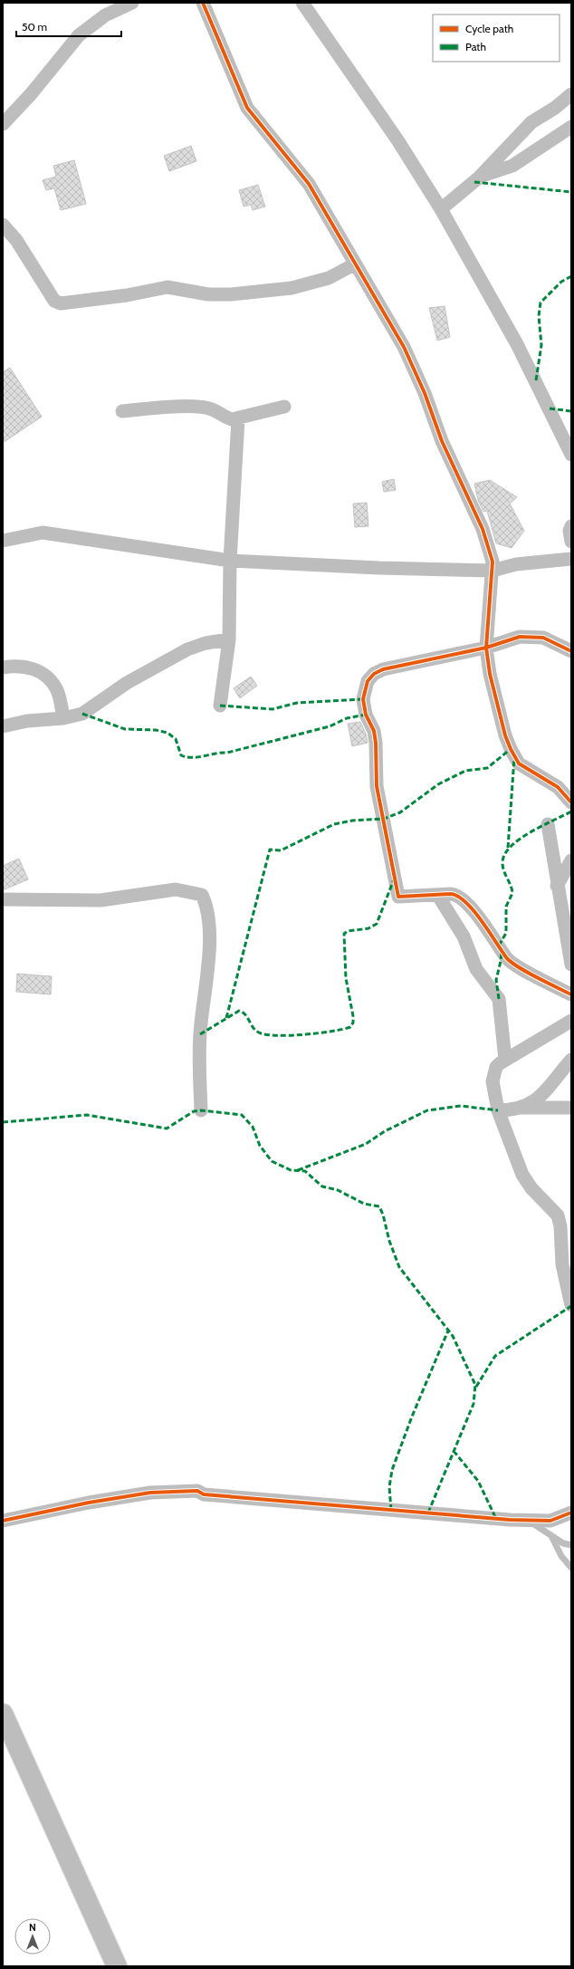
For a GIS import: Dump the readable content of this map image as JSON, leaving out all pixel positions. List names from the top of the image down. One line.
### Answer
{"legend":["Cycle path","Path"],"scale_bar":"50 m","north":"top"}
